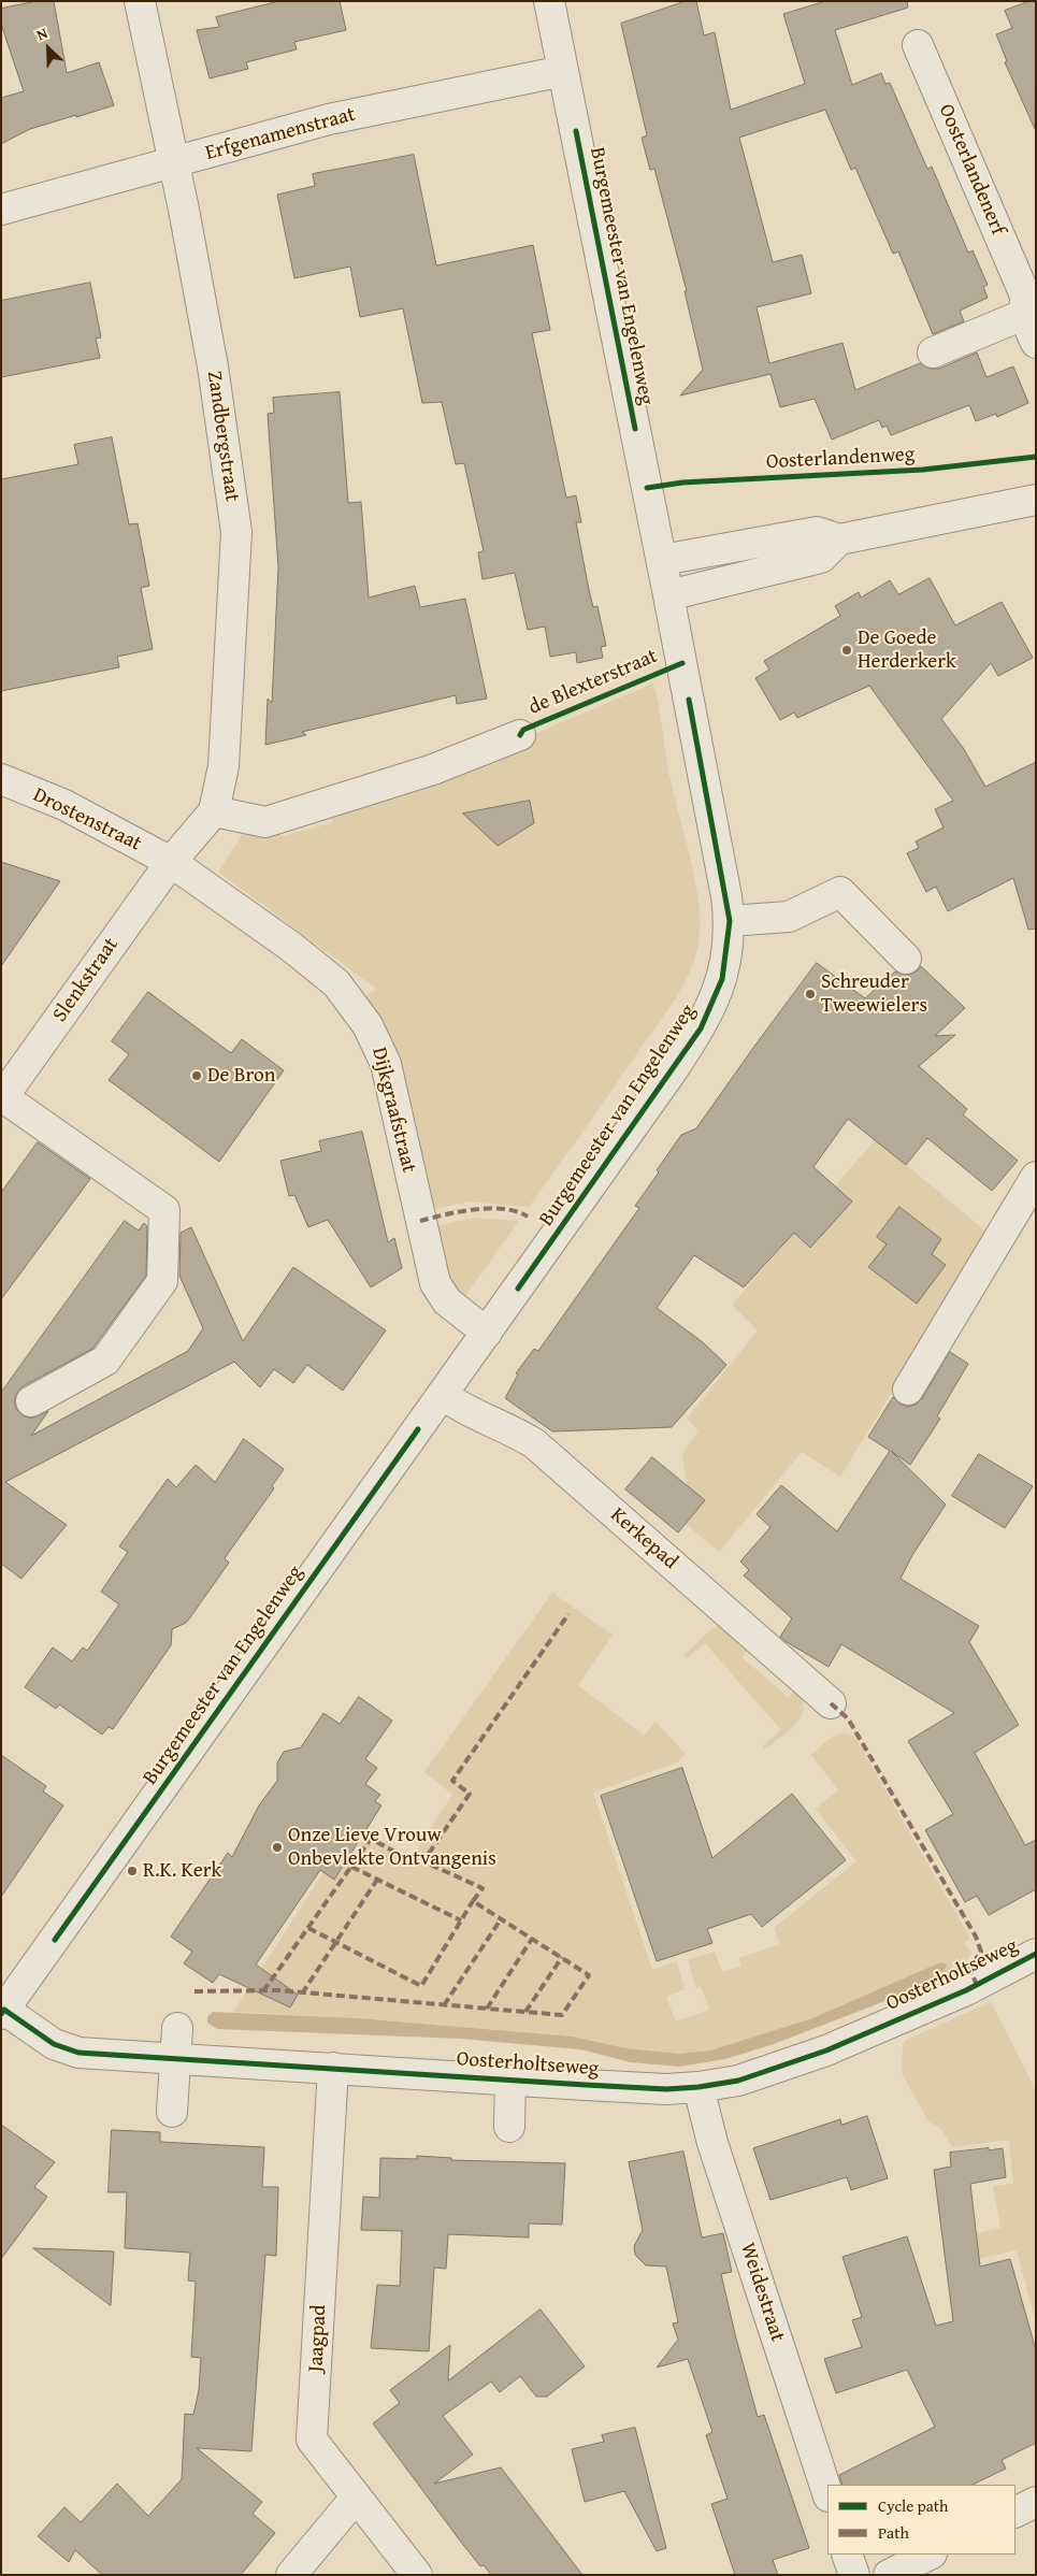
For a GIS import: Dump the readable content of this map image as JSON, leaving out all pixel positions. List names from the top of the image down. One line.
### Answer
{"streets":{"street":["Erfgenamenstraat","Oosterlandenerf","Burgemeester van Engelenweg","Zandbergstraat","de Blexterstraat","Drostenstraat","Slenkstraat","Dijkgraafstraat","Kerkepad","Oosterholtseweg","Weidestraat","Jaagpad"],"cycle path":["Oosterlandenweg"]},"crossings":[["Erfgenamenstraat","Burgemeester van Engelenweg"],["Erfgenamenstraat","Zandbergstraat"],["Burgemeester van Engelenweg","Dijkgraafstraat"],["Burgemeester van Engelenweg","Kerkepad"],["Burgemeester van Engelenweg","Oosterholtseweg"],["Zandbergstraat","de Blexterstraat"],["Zandbergstraat","Drostenstraat"],["Zandbergstraat","Slenkstraat"],["Zandbergstraat","Dijkgraafstraat"],["Drostenstraat","Slenkstraat"],["Drostenstraat","Dijkgraafstraat"],["Slenkstraat","Dijkgraafstraat"],["Oosterholtseweg","Weidestraat"],["Oosterholtseweg","Jaagpad"]],"places":["De Goede Herderkerk","Schreuder Tweewielers","De Bron","Onze Lieve Vrouw Onbevlekte Ontvangenis","R.K. Kerk"],"legend":["Cycle path","Path"],"north":"top left"}
